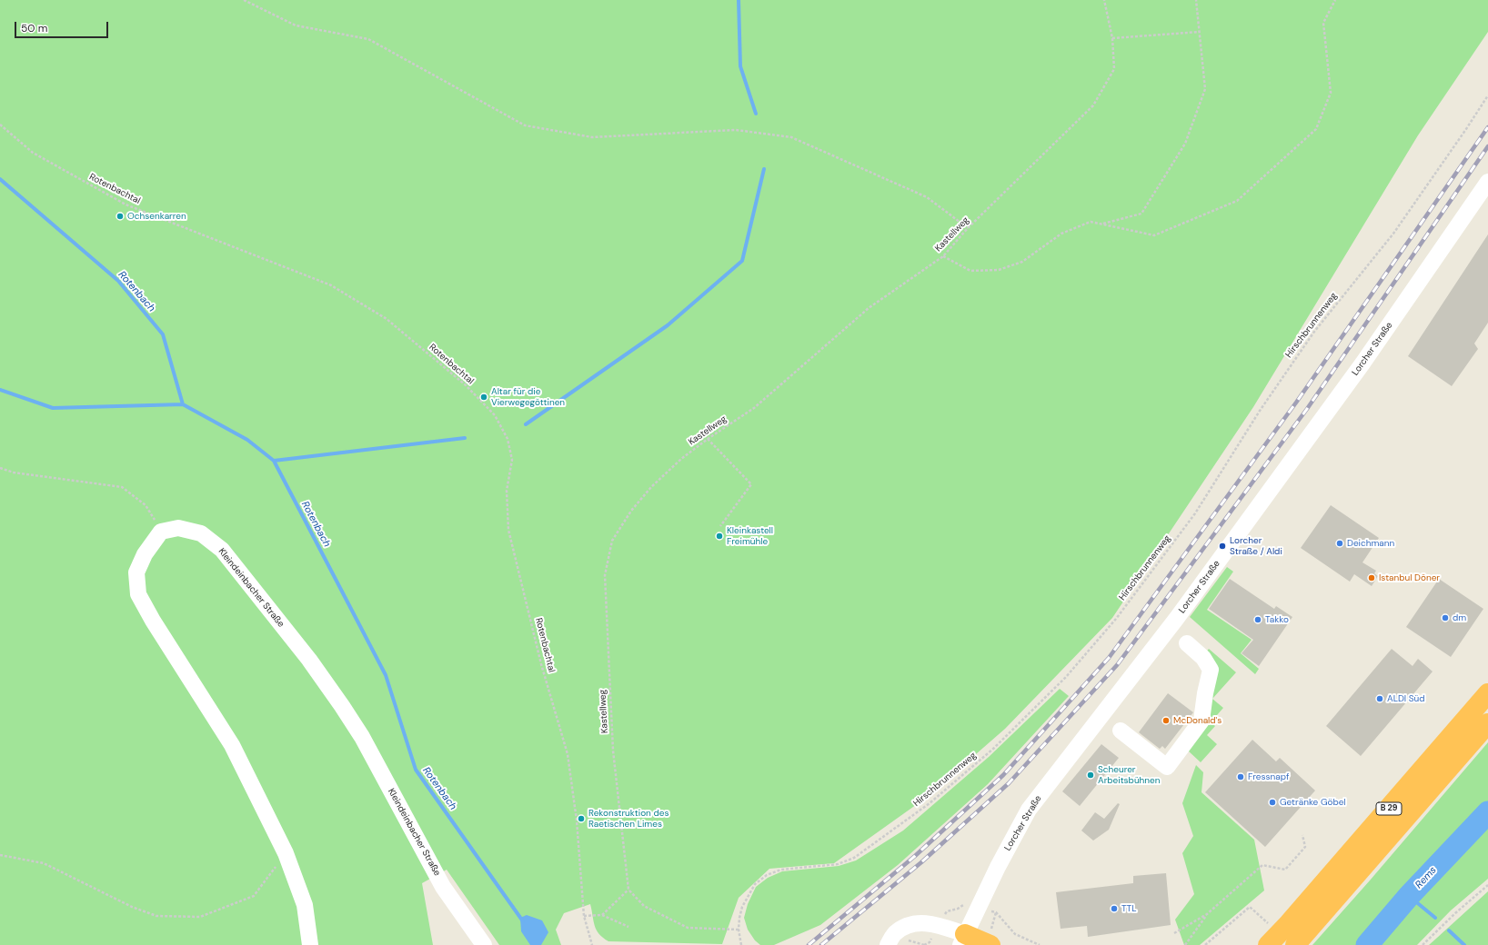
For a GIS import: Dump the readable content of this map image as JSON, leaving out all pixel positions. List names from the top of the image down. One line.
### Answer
{"streets":{"highway":["B 29"],"street":["Lorcher Straße","Kleindeinbacher Straße"],"path":["Rotenbachtal","Kastellweg","Hirschbrunnenweg"]},"water":["Rotenbach","Rems"],"places":["Ochsenkarren","Altar für die Vierwegegöttinen","Kleinkastell Freimühle","Deichmann","Lorcher Straße / Aldi","Istanbul Döner","dm","Takko","ALDI Süd","McDonald's","Scheurer Arbeitsbühnen","Fressnapf","Getränke Göbel","Rekonstruktion des Raetischen Limes","TTL"],"scale_bar":"50 m"}
